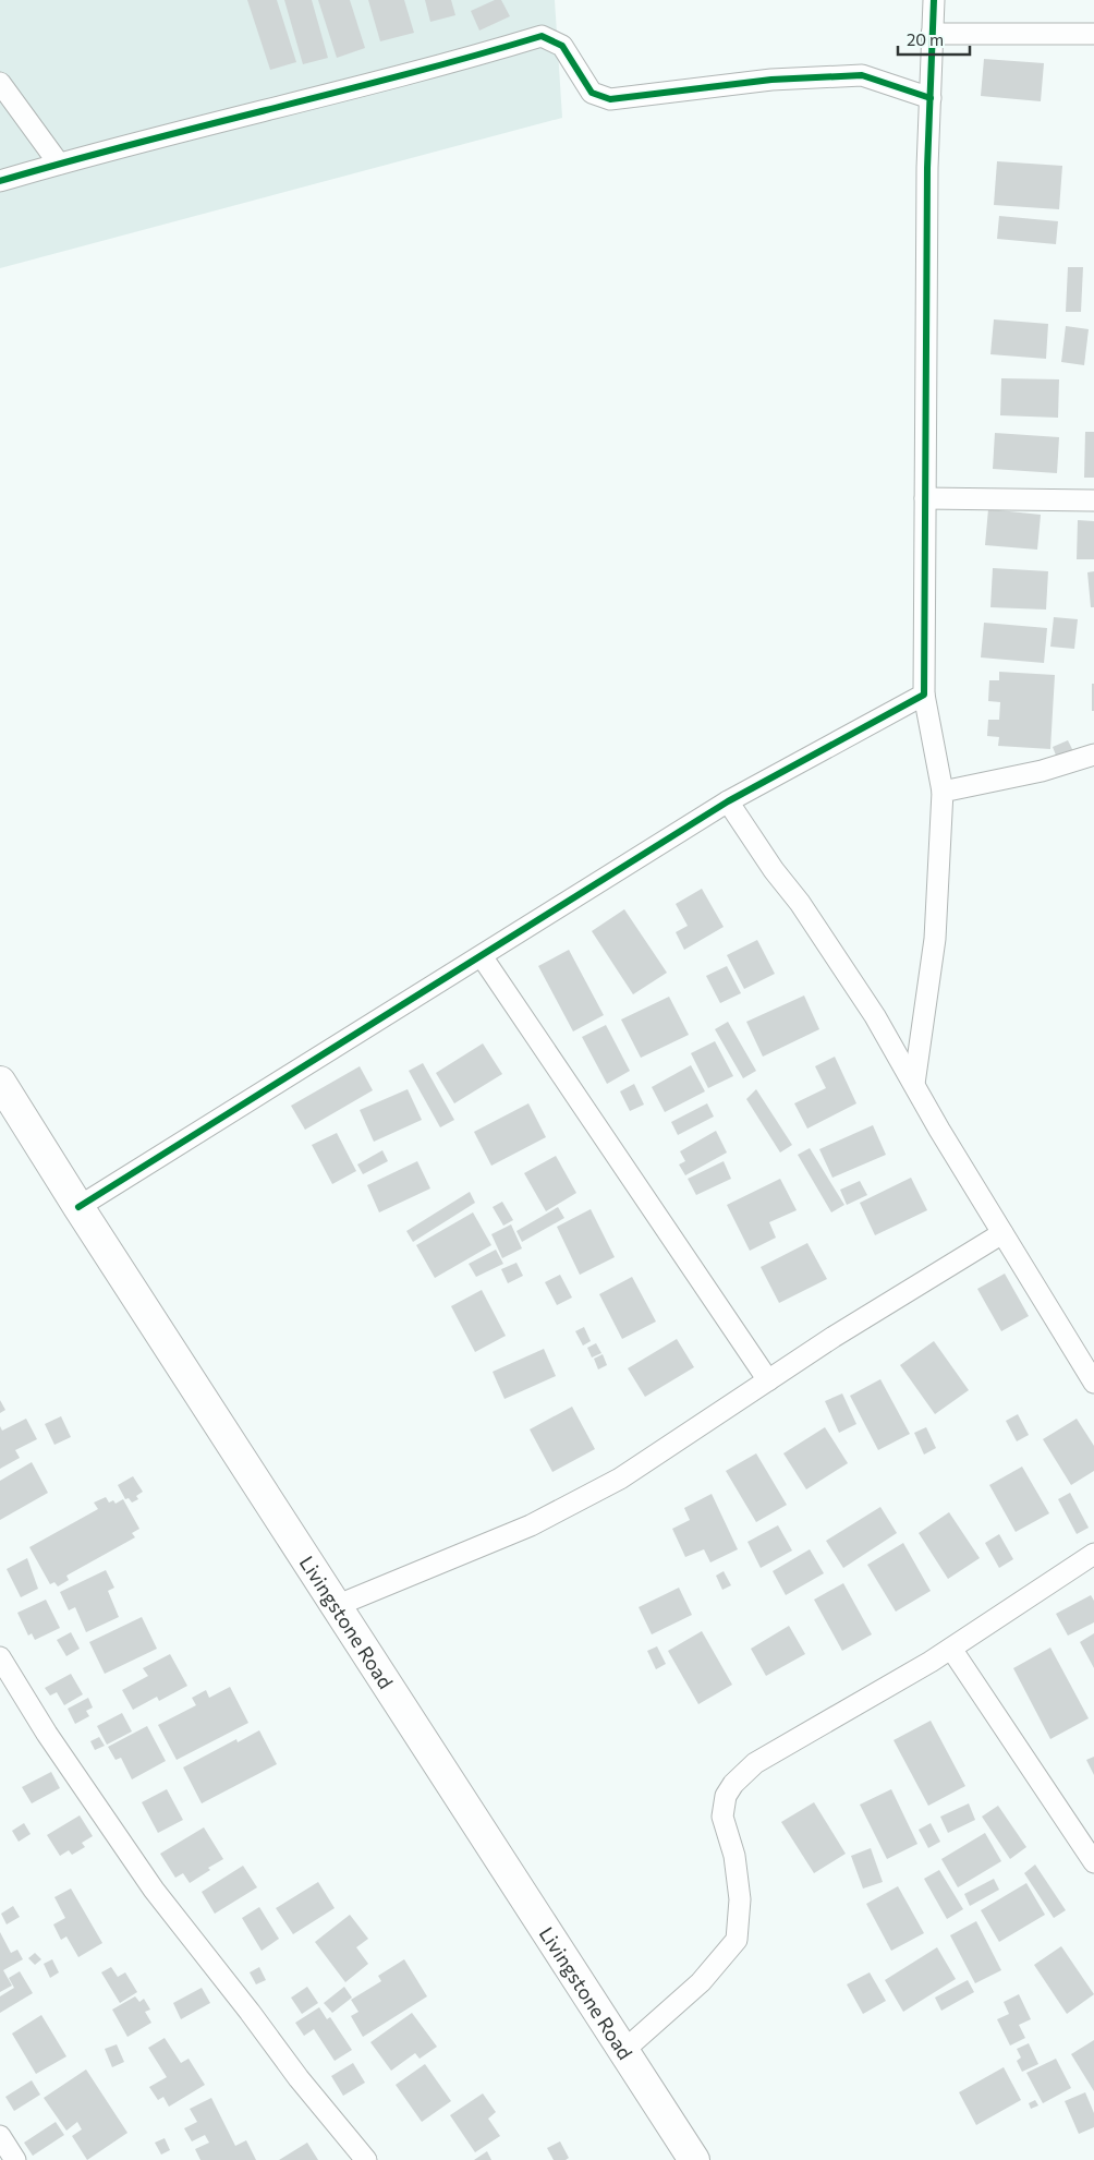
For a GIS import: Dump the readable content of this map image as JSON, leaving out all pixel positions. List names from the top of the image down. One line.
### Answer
{"streets":{"highway":["Livingstone Road"]},"scale_bar":"20 m"}
